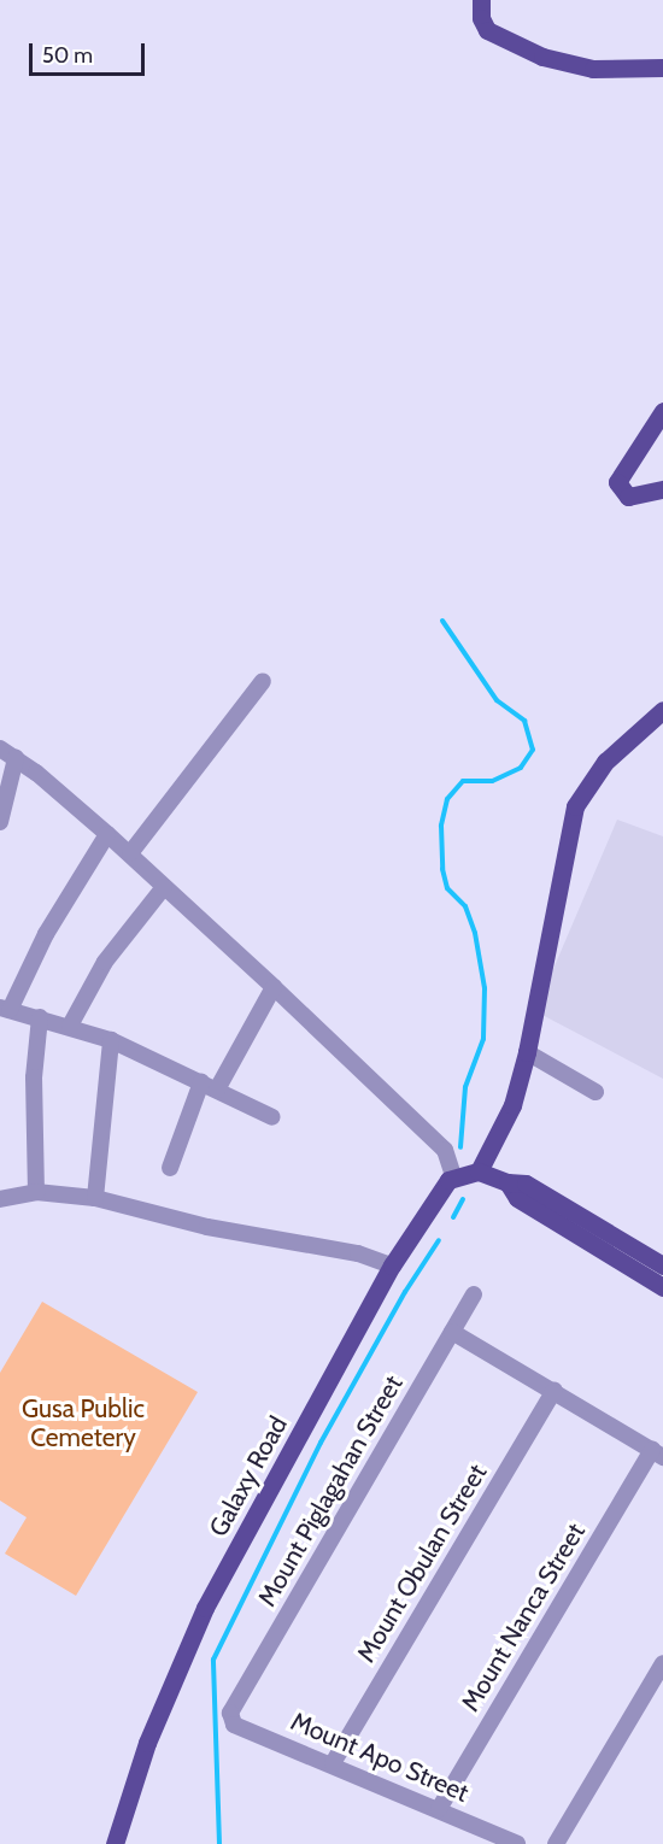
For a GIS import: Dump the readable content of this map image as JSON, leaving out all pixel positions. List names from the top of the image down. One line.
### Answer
{"streets":{"main road":["Galaxy Road"],"street":["Mount Piglagahan Street","Mount Obulan Street","Mount Nanca Street","Mount Apo Street"]},"crossings":[["Mount Piglagahan Street","Mount Apo Street"],["Mount Obulan Street","Mount Apo Street"],["Mount Nanca Street","Mount Apo Street"]],"parks":["Gusa Public Cemetery"],"scale_bar":"50 m"}
